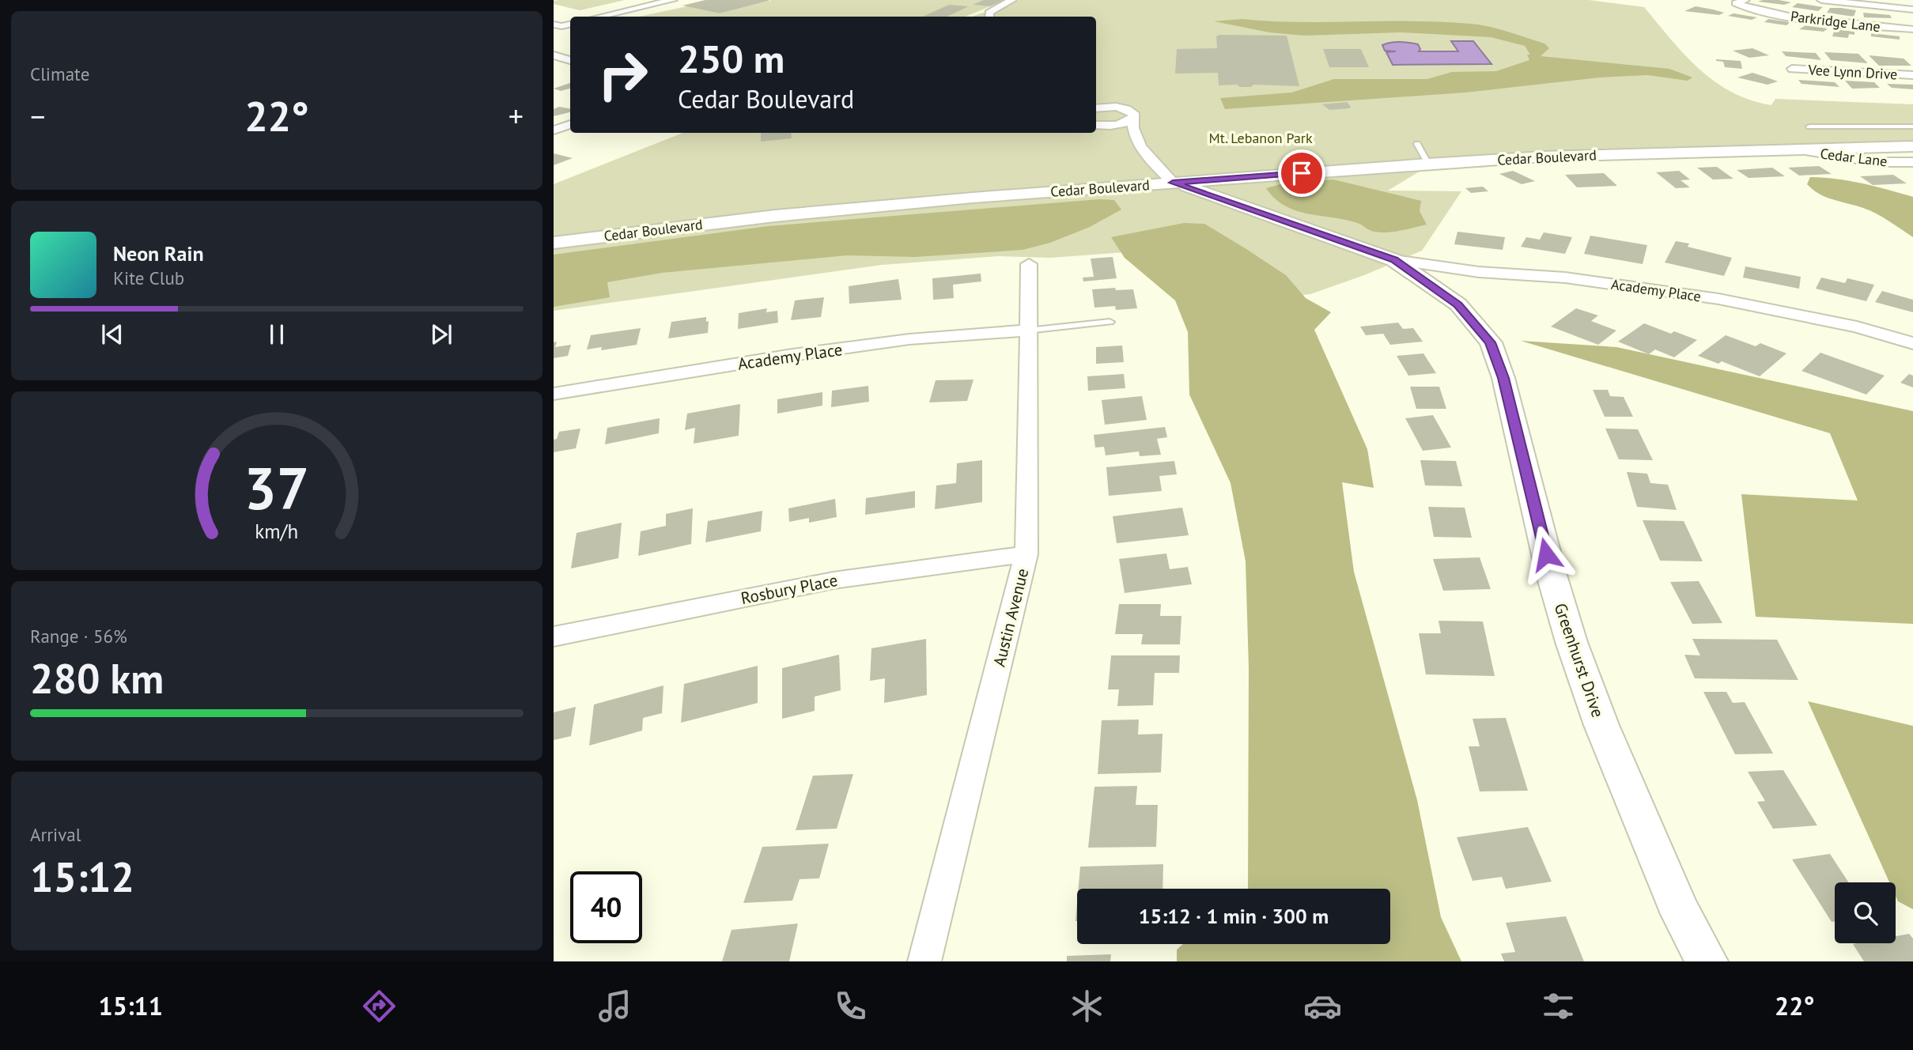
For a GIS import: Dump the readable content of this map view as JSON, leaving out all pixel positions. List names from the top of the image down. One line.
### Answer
{"streets":{"street":["Parkridge Lane","Vee Lynn Drive","Cedar Boulevard","Cedar Lane","Academy Place","Rosbury Place","Austin Avenue","Greenhurst Drive"]},"crossings":[["Cedar Boulevard","Cedar Lane"],["Cedar Boulevard","Greenhurst Drive"],["Academy Place","Austin Avenue"],["Academy Place","Greenhurst Drive"],["Rosbury Place","Austin Avenue"]],"parks":["Mt. Lebanon Park"],"page":{"tile":["Climate",["Range · 56%","280 km"],["Arrival","15:12"]],"turn":["250 m","Cedar Boulevard"],"heat":["−","22°","+"],"song":["Neon Rain","Kite Club"],"limit":"40","trip":"15:12 · 1 min · 300 m","tabs":["15:11","22°"],"gauge":["37","km/h"]}}
